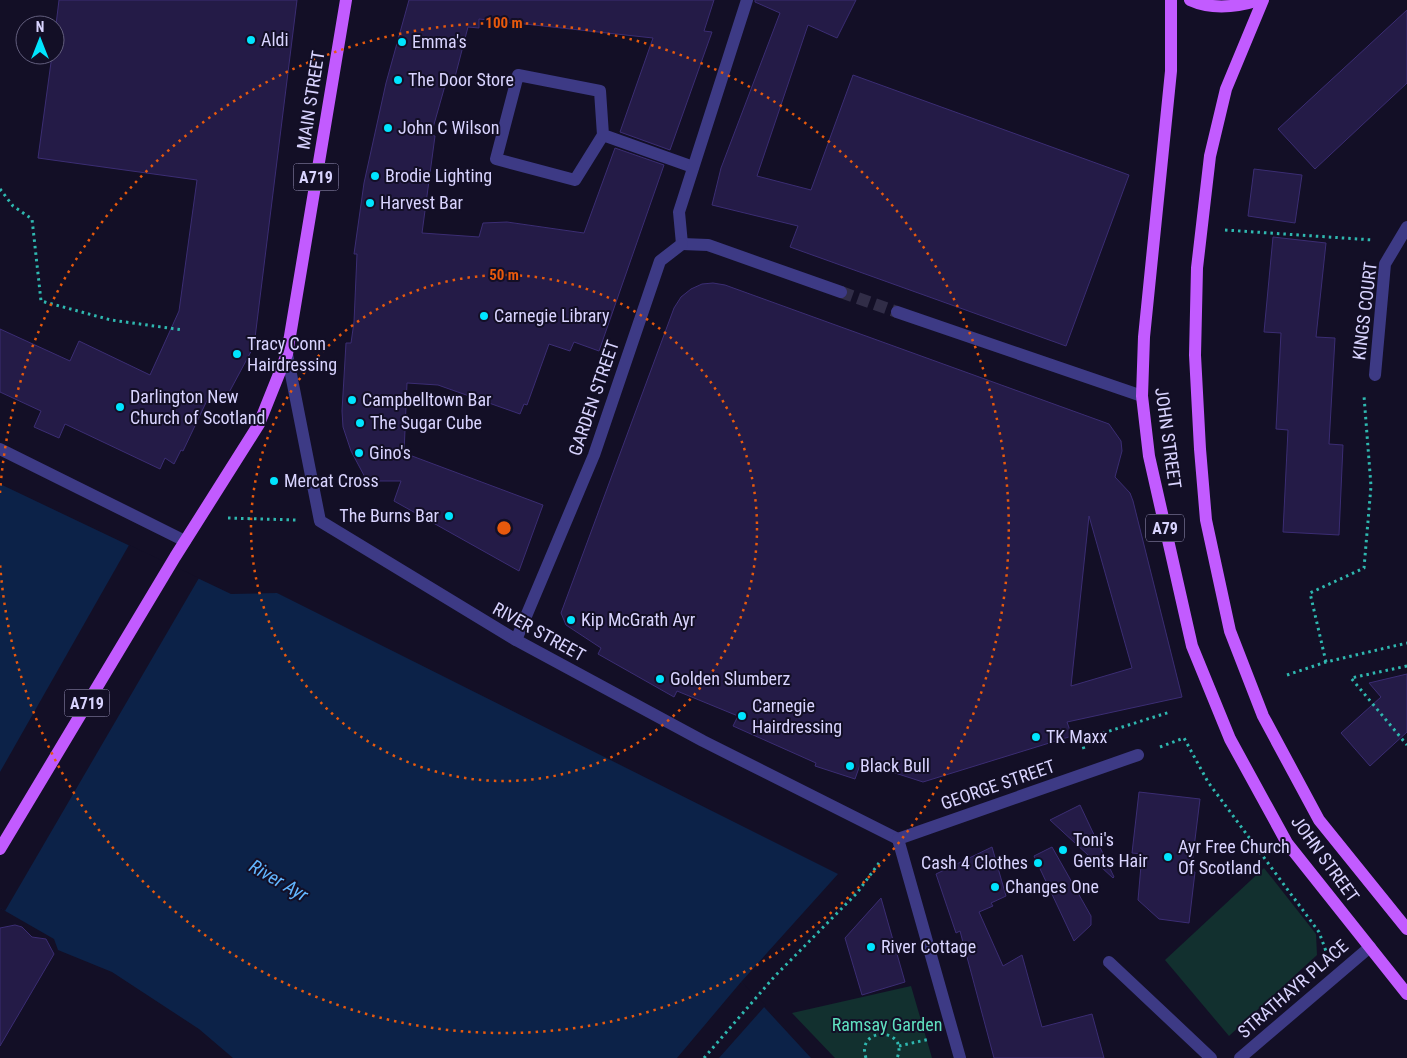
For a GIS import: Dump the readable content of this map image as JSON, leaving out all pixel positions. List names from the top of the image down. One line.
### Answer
{"streets":{"main road":["MAIN STREET","A719","JOHN STREET","A79"],"street":["KINGS COURT","GARDEN STREET","RIVER STREET","GEORGE STREET","STRATHAYR PLACE"]},"crossings":[["MAIN STREET","A719"],["GARDEN STREET","RIVER STREET"],["JOHN STREET","A79"],["JOHN STREET","STRATHAYR PLACE"],["RIVER STREET","GEORGE STREET"]],"water":["River Ayr"],"parks":["Ramsay Garden"],"places":["Aldi","Emma's","The Door Store","John C Wilson","Brodie Lighting","Harvest Bar","Carnegie Library","Tracy Conn Hairdressing","Campbelltown Bar","Darlington New Church of Scotland","The Sugar Cube","Gino's","Mercat Cross","The Burns Bar","Kip McGrath Ayr","Golden Slumberz","Carnegie Hairdressing","TK Maxx","Black Bull","Toni's Gents Hair","Ayr Free Church Of Scotland","Cash 4 Clothes","Changes One","River Cottage"],"north":"top","rings":["100 m","50 m"]}
